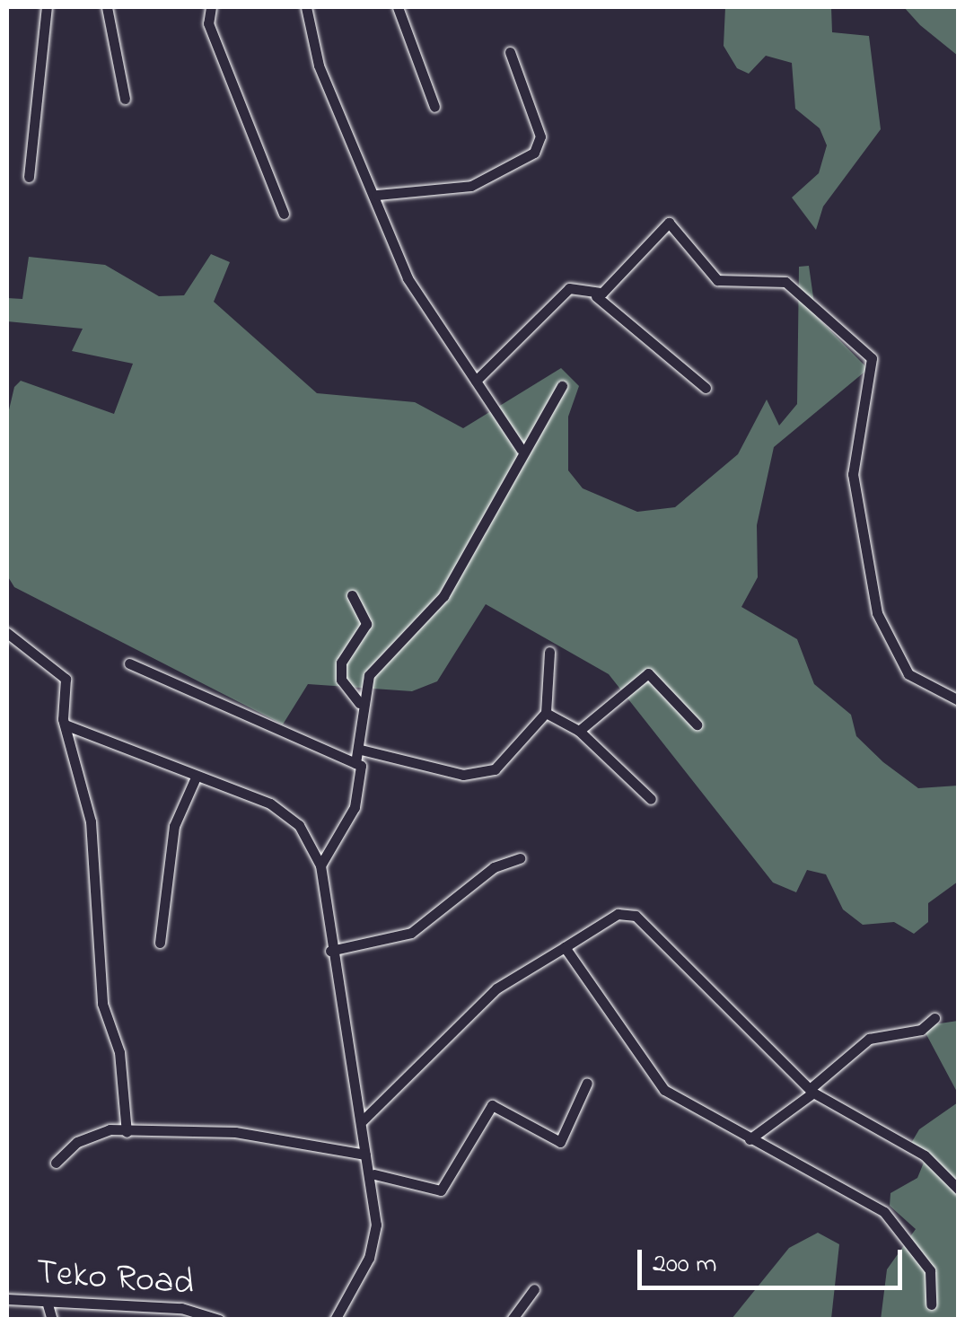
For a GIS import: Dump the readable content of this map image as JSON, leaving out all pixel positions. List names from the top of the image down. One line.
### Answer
{"streets":{"street":["Teko Road"]},"scale_bar":"200 m"}
